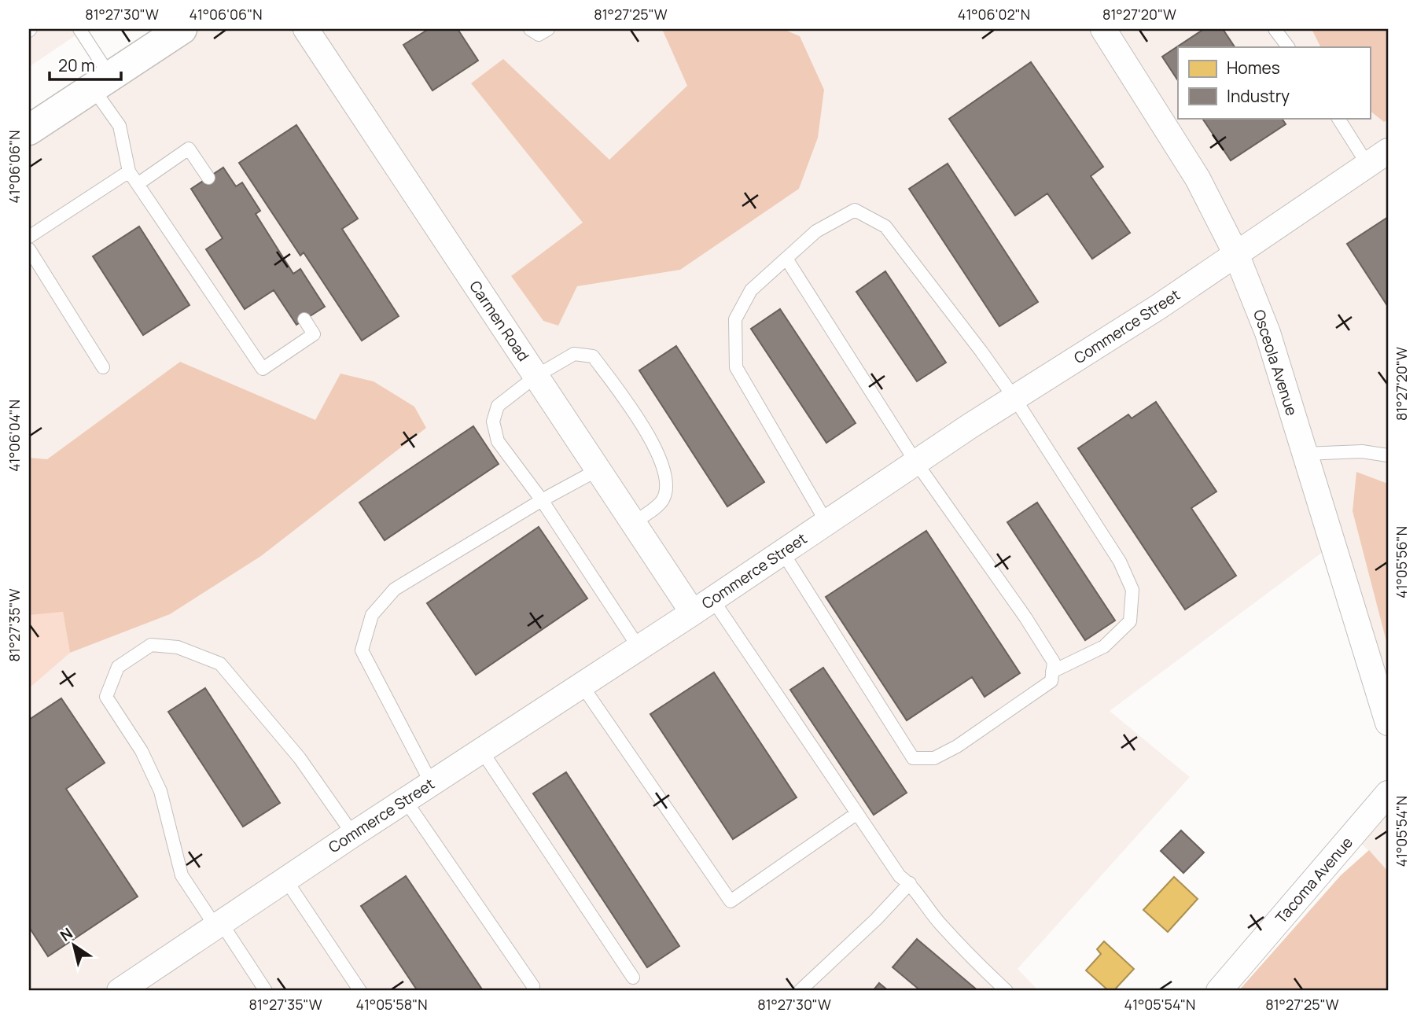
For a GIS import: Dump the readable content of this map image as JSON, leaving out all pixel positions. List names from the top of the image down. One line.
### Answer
{"streets":{"street":["Carmen Road","Commerce Street","Osceola Avenue","Tacoma Avenue"]},"crossings":[["Carmen Road","Commerce Street"],["Commerce Street","Osceola Avenue"]],"legend":["Homes","Industry"],"scale_bar":"20 m","north":"top left","coordinates":["81°27'30\"W","41°06'06\"N","81°27'25\"W","41°06'02\"N","81°27'20\"W","41°06'04\"N","41°05'56\"N","81°27'35\"W","41°05'54\"N","41°05'58\"N"]}
